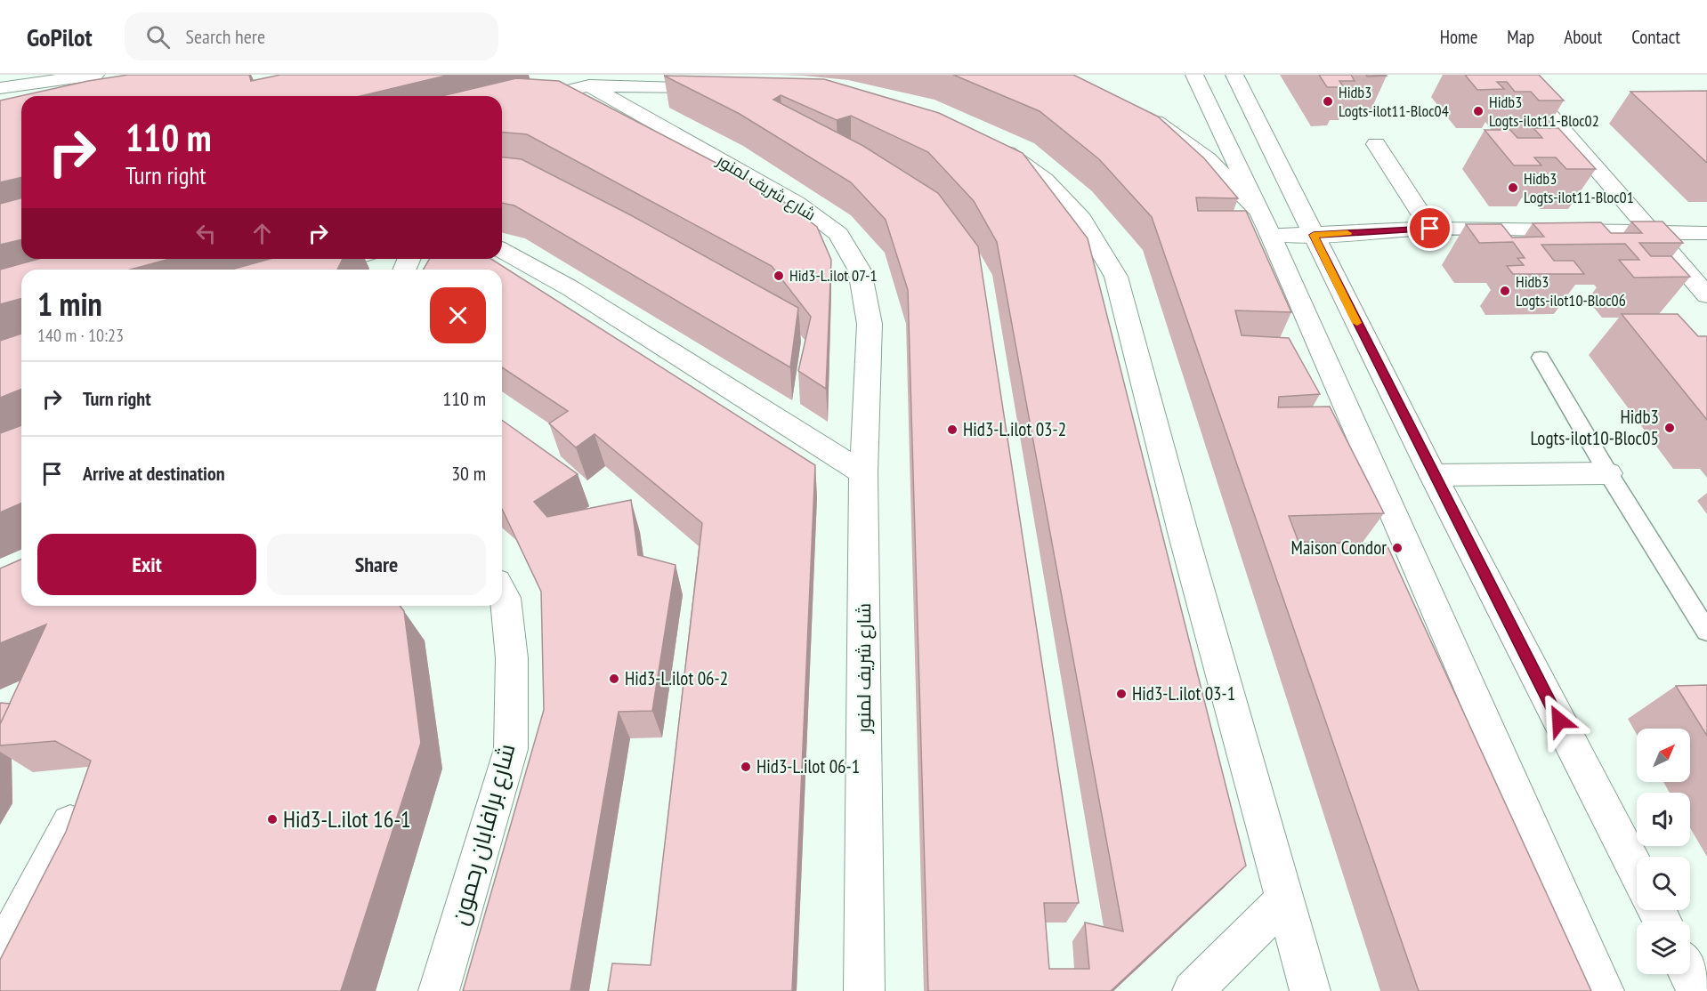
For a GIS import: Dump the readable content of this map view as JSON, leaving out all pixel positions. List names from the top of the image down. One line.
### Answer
{"streets":{"street":["شارع شريف لمنور","شارع برافابان رحمون"]},"places":["Hidb3 Logts-ilot11-Bloc04","Hidb3 Logts-ilot11-Bloc02","Hidb3 Logts-ilot11-Bloc01","Hid3-L.ilot 07-1","Hidb3 Logts-ilot10-Bloc06","Hidb3 Logts-ilot10-Bloc05","Hid3-L.ilot 03-2","Maison Condor","Hid3-L.ilot 06-2","Hid3-L.ilot 03-1","Hid3-L.ilot 06-1","Hid3-L.ilot 16-1"],"north":"top right","page":{"header":"GoPilot","search":"Search here","nav":["Home","Map","About","Contact"],"turn":["110 m","Turn right"],"heading":["1 min","140 m · 10:23"],"list":[{"name":"Turn right","value":"110 m"},{"name":"Arrive at destination","value":"30 m"}],"buttons":["Exit","Share"]}}
